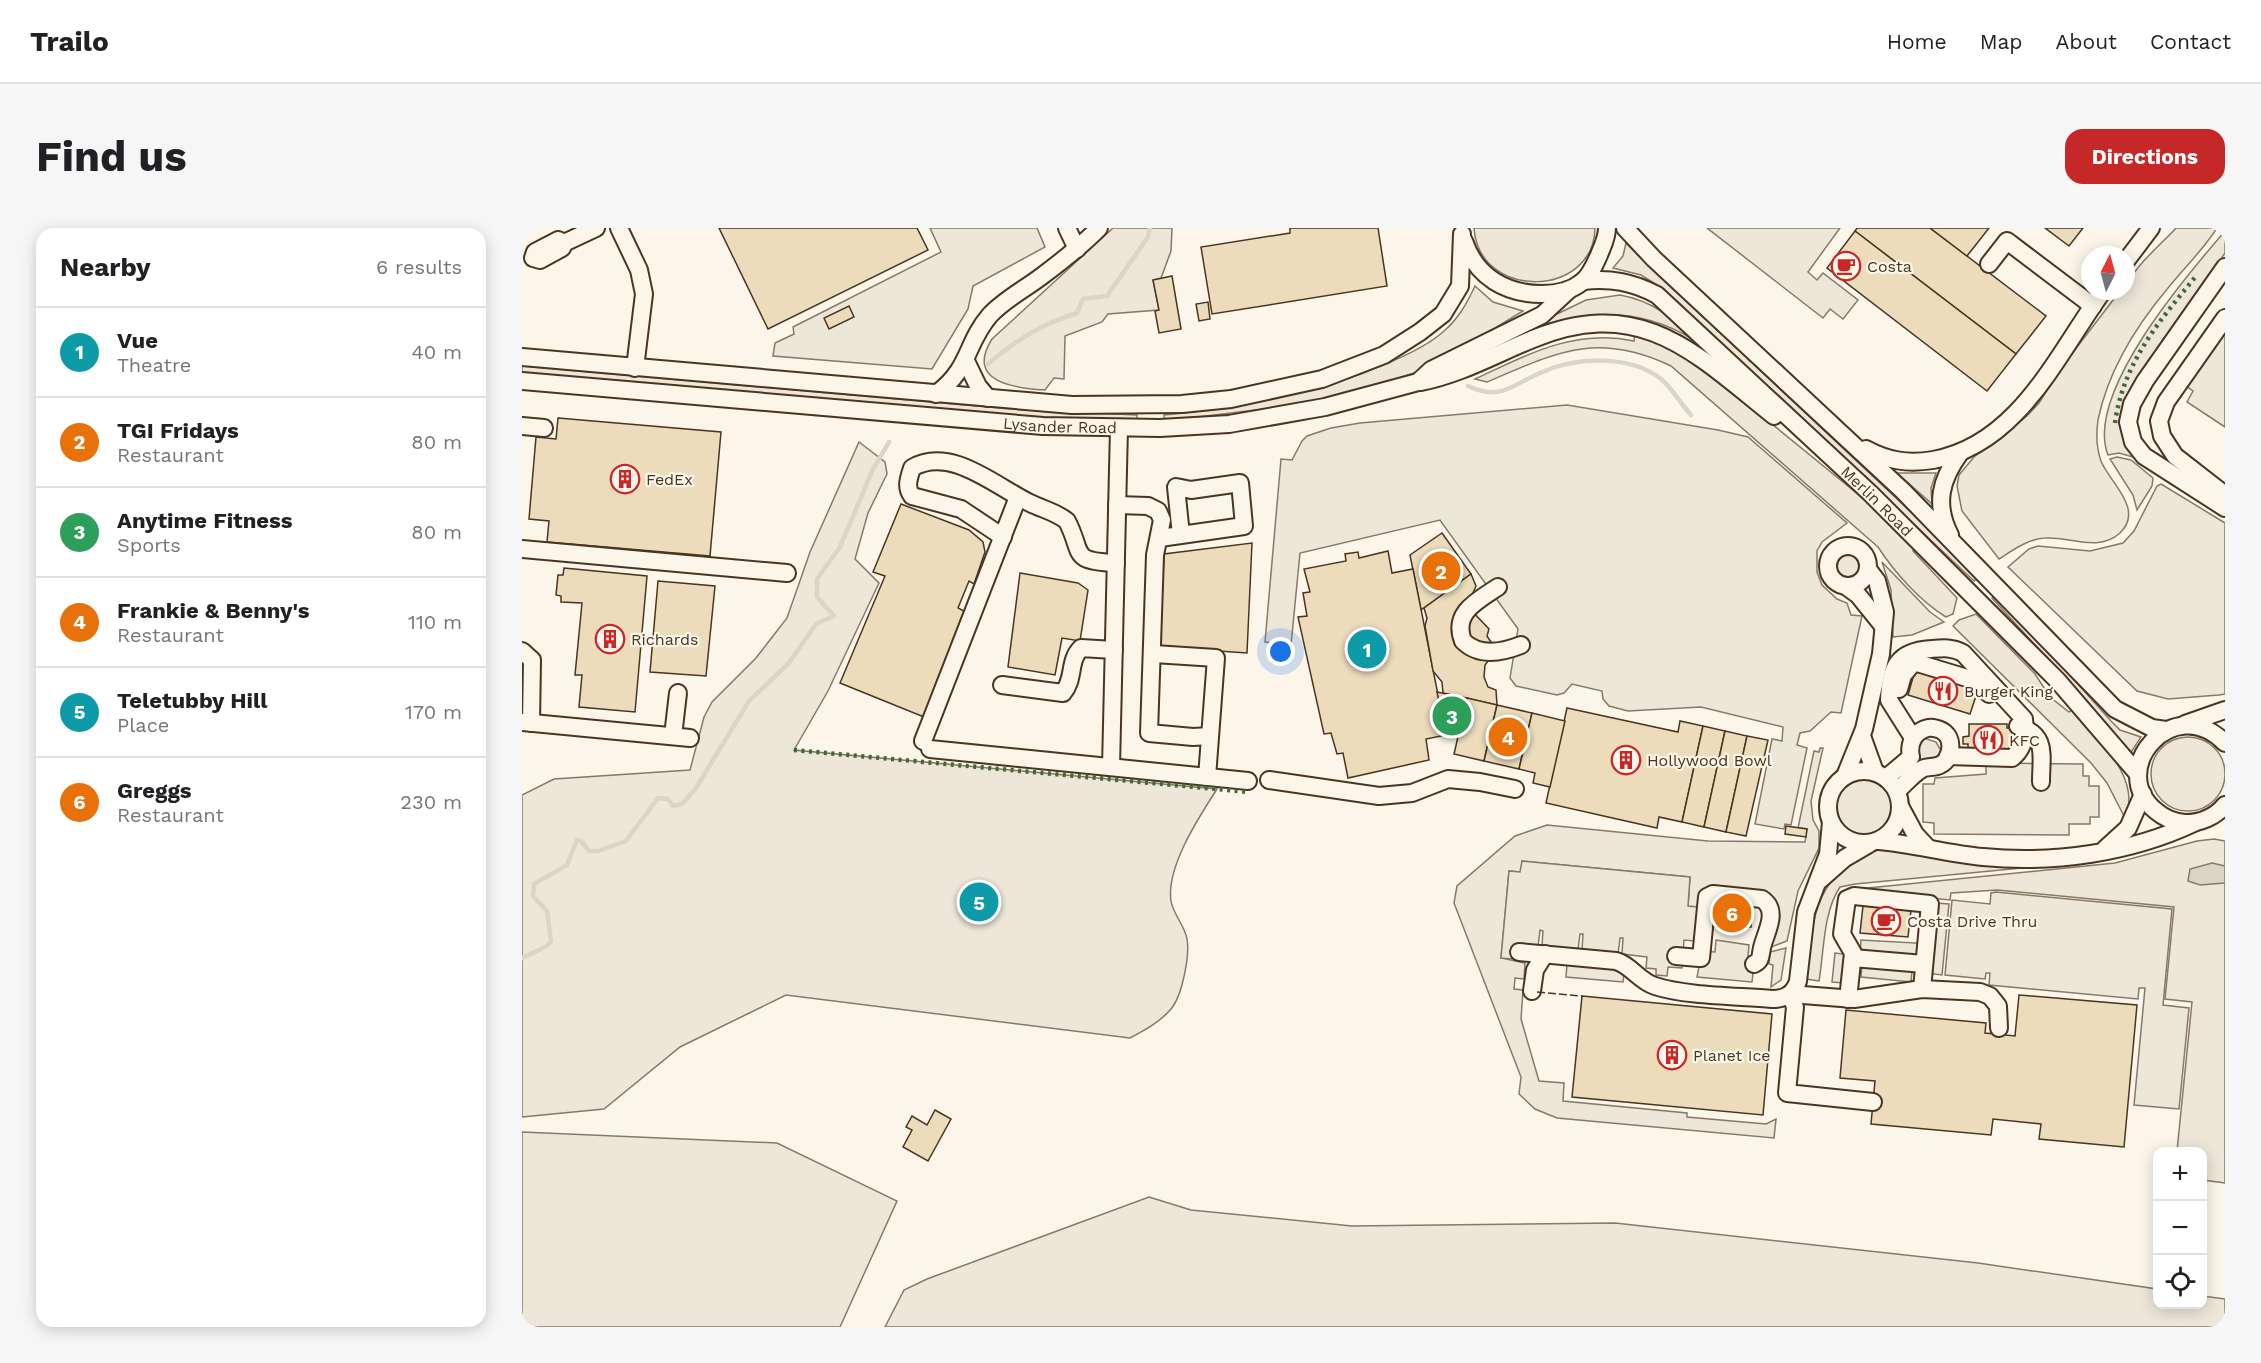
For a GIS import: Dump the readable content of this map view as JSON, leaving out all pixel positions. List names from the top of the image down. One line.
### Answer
{"streets":{"street":["Lysander Road","Merlin Road"]},"places":{"cafe":["Costa","Costa Drive Thru"],"building":["FedEx","Richards","Hollywood Bowl","Planet Ice"],"restaurant":["Burger King","KFC"]},"north":"top","page":{"header":"Trailo","nav":["Home","Map","About","Contact"],"buttons":"Directions","title":"Find us","heading":["Nearby","6 results"],"list":[{"mark":"1","name":"Vue","note":"Theatre","value":"40 m"},{"mark":"2","name":"TGI Fridays","note":"Restaurant","value":"80 m"},{"mark":"3","name":"Anytime Fitness","note":"Sports","value":"80 m"},{"mark":"4","name":"Frankie & Benny's","note":"Restaurant","value":"110 m"},{"mark":"5","name":"Teletubby Hill","note":"Place","value":"170 m"},{"mark":"6","name":"Greggs","note":"Restaurant","value":"230 m"}],"pins":["2","1","3","4","5","6"],"map_buttons":["+","−"]}}
